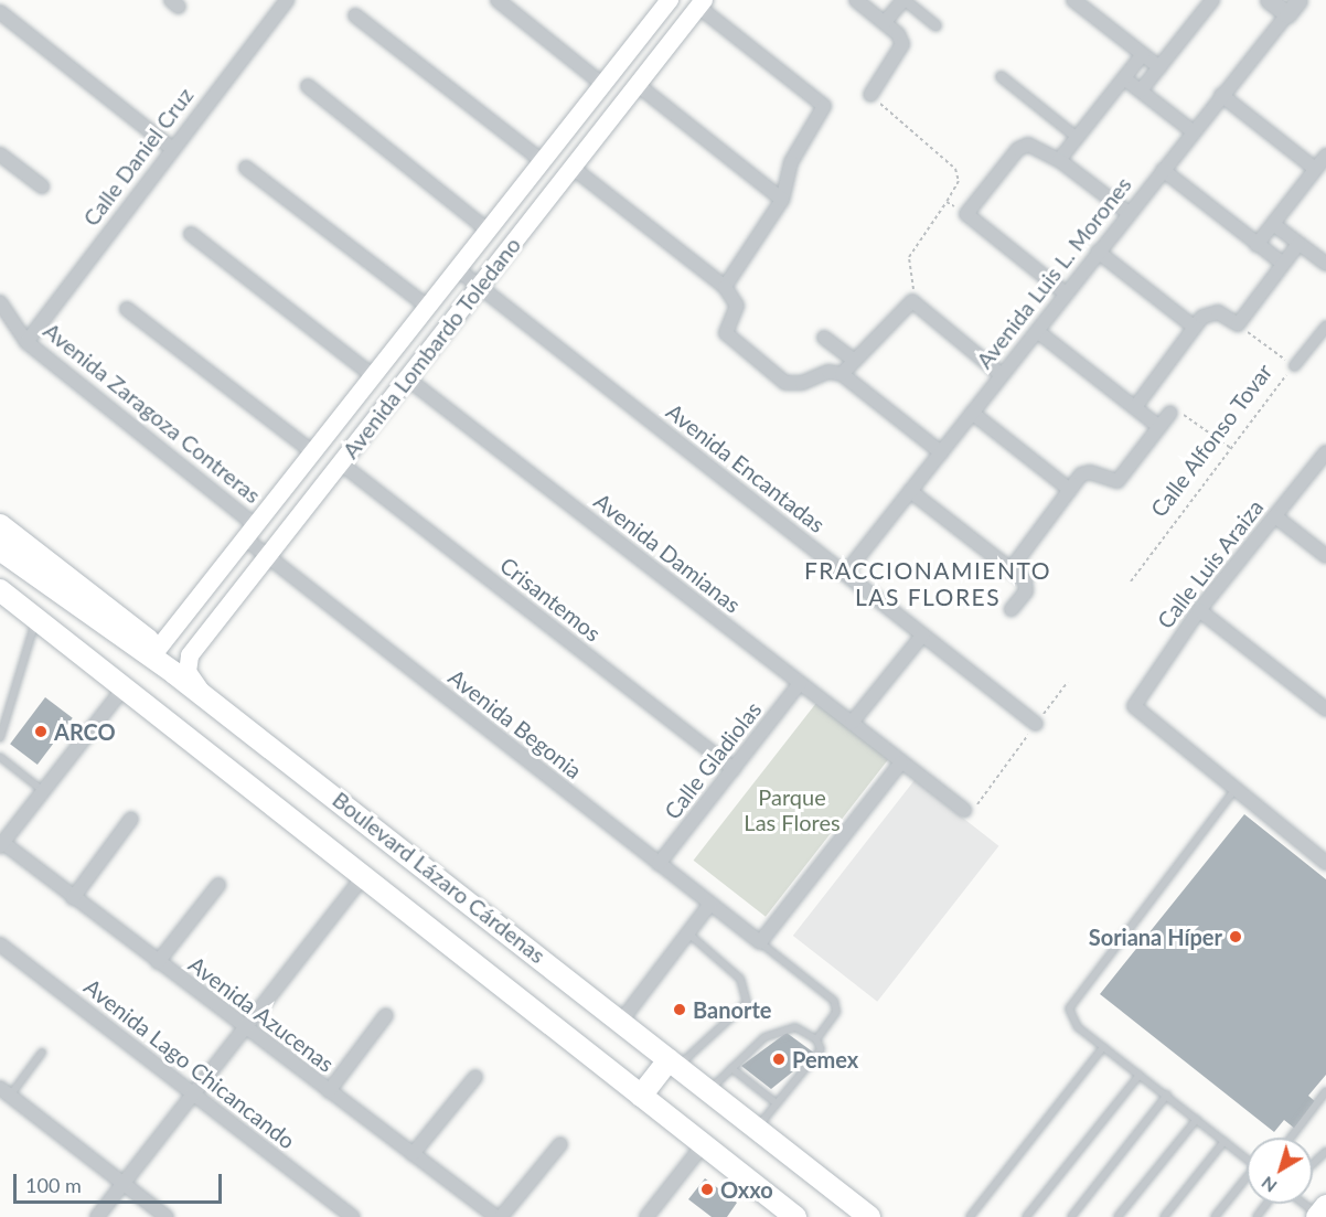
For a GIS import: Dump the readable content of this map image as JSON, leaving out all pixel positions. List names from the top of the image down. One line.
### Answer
{"streets":{"highway":["Boulevard Lázaro Cárdenas"],"main road":["Avenida Lombardo Toledano"],"street":["Calle Daniel Cruz","Avenida Luis L. Morones","Avenida Zaragoza Contreras","Calle Alfonso Tovar","Avenida Encantadas","Avenida Damianas","Calle Luis Araiza","Crisantemos","Avenida Begonia","Calle Gladiolas","Avenida Azucenas","Avenida Lago Chicancando"]},"crossings":[["Calle Daniel Cruz","Avenida Zaragoza Contreras"],["Avenida Luis L. Morones","Avenida Encantadas"],["Avenida Lombardo Toledano","Avenida Zaragoza Contreras"],["Avenida Lombardo Toledano","Avenida Encantadas"],["Avenida Lombardo Toledano","Avenida Damianas"],["Avenida Lombardo Toledano","Crisantemos"],["Avenida Lombardo Toledano","Avenida Begonia"],["Avenida Lombardo Toledano","Boulevard Lázaro Cárdenas"],["Avenida Zaragoza Contreras","Avenida Begonia"],["Avenida Damianas","Calle Gladiolas"],["Crisantemos","Calle Gladiolas"],["Avenida Begonia","Calle Gladiolas"]],"districts":["FRACCIONAMIENTO LAS FLORES"],"parks":["Parque Las Flores"],"places":["ARCO","Soriana Híper","Banorte","Pemex","Oxxo"],"scale_bar":"100 m","north":"bottom left"}
